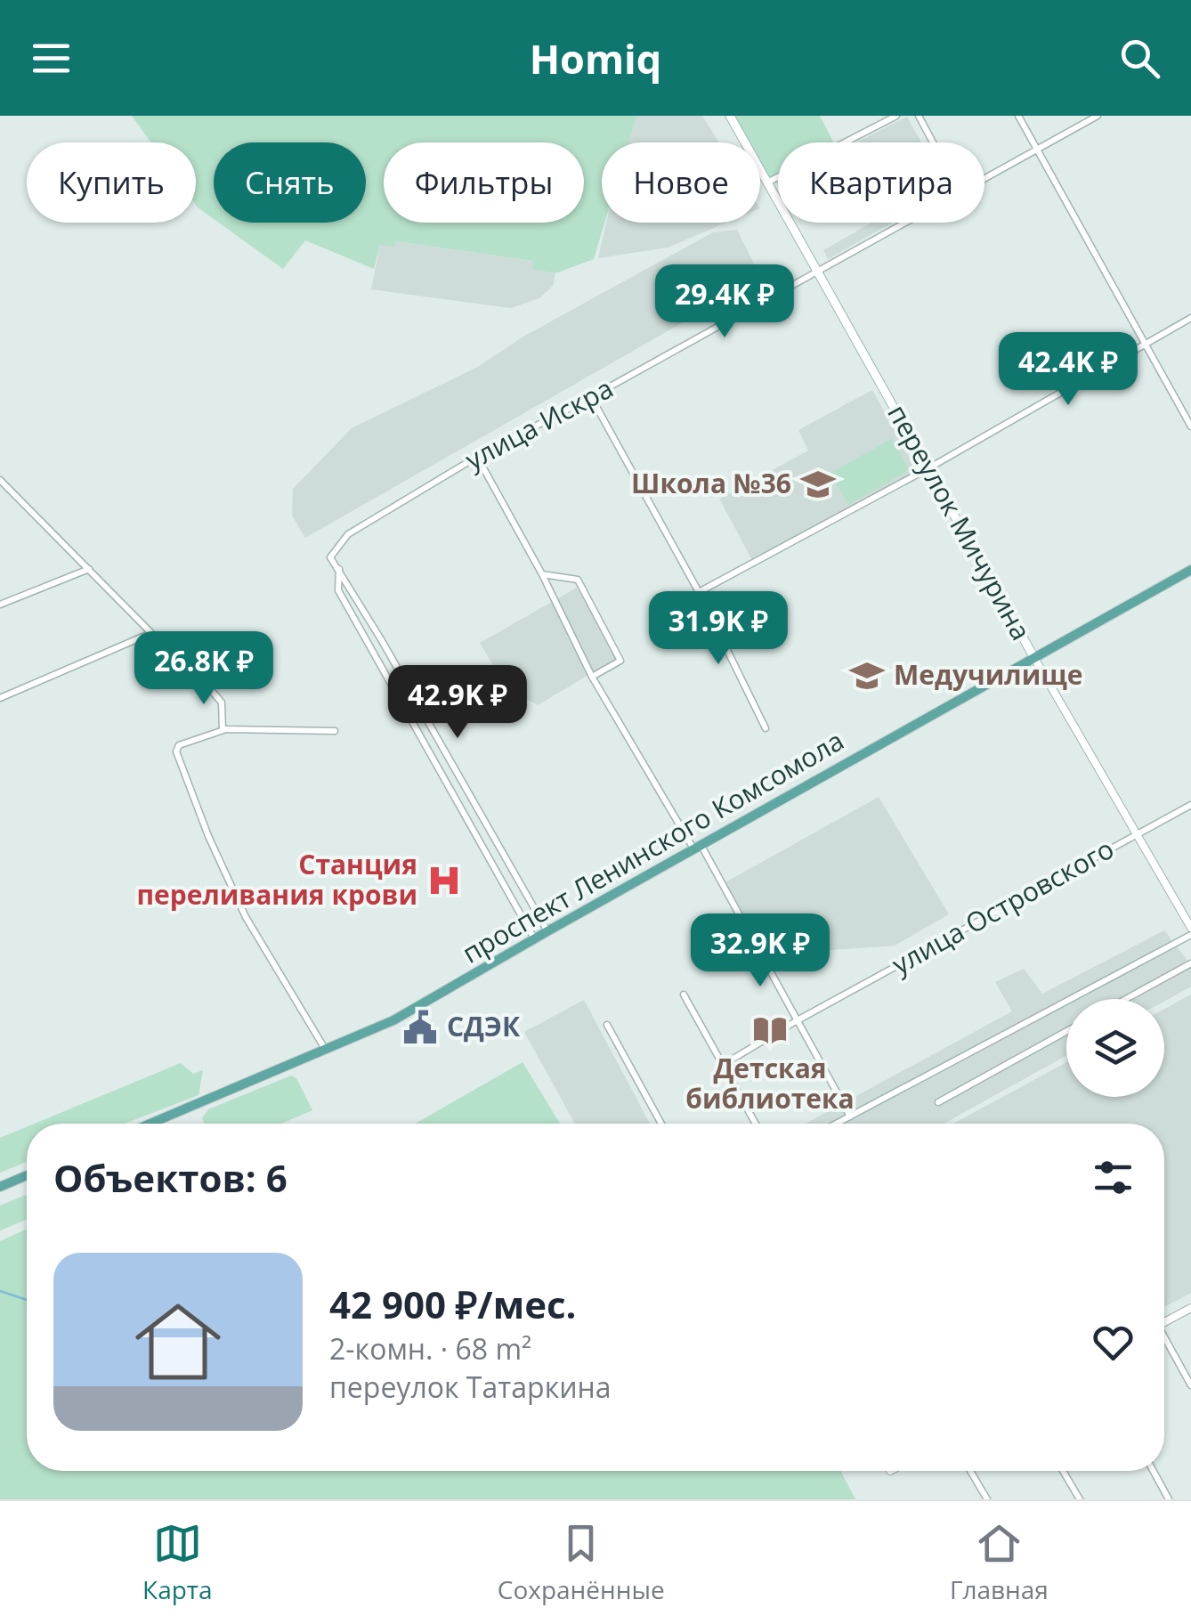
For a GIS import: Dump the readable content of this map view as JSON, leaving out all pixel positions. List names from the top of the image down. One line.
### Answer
{"streets":{"main road":["переулок Мичурина","проспект Ленинского Комсомола"],"street":["улица Искра","улица Островского"]},"crossings":[["улица Искра","переулок Мичурина"],["переулок Мичурина","проспект Ленинского Комсомола"],["переулок Мичурина","улица Островского"]],"places":{"school or university":["Школа №36","Медучилище"],"hospital":["Станция переливания крови"],"public building":["СДЭК"],"library":["Детская библиотека"]},"page":{"header":"Homiq","chip":["Купить","Снять","Фильтры","Новое","Квартира"],"price":["29.4K ₽","42.4K ₽","31.9K ₽","26.8K ₽","42.9K ₽","32.9K ₽"],"heading":"Объектов: 6","list":[{"name":"42 900 ₽/мес.","note":"2-комн. · 68 m² · переулок Татаркина"}],"tabs":["Карта","Сохранённые","Главная"]}}
